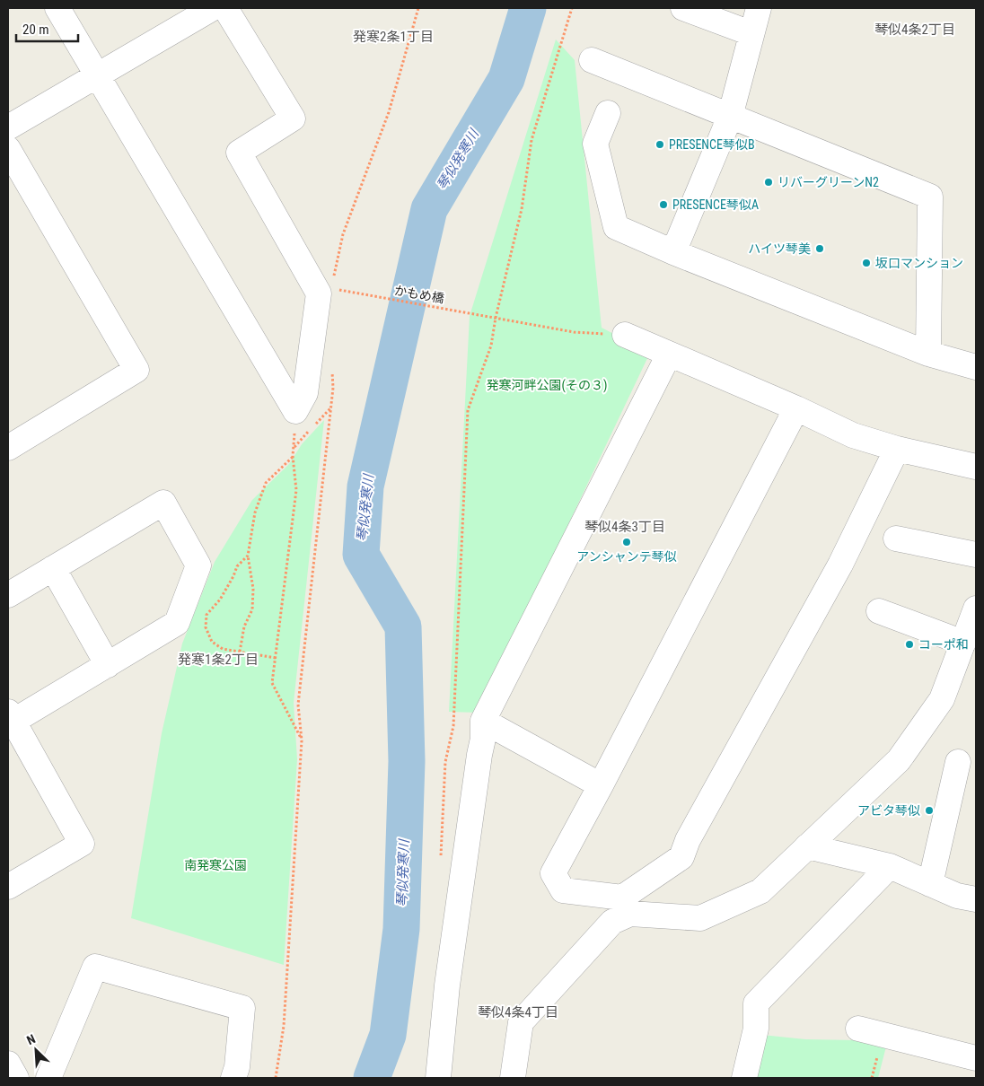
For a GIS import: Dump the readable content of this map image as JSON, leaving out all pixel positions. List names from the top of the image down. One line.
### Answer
{"streets":{"path":["かもめ橋"]},"districts":["琴似4条2丁目","発寒2条1丁目","琴似4条3丁目","発寒1条2丁目","琴似4条4丁目"],"water":["琴似発寒川"],"parks":["発寒河畔公園(その３)","南発寒公園"],"places":["PRESENCE琴似B","リバーグリーンN2","PRESENCE琴似A","ハイツ琴美","坂口マンション","アンシャンテ琴似","コーポ和","アビタ琴似"],"scale_bar":"20 m","north":"top left"}
